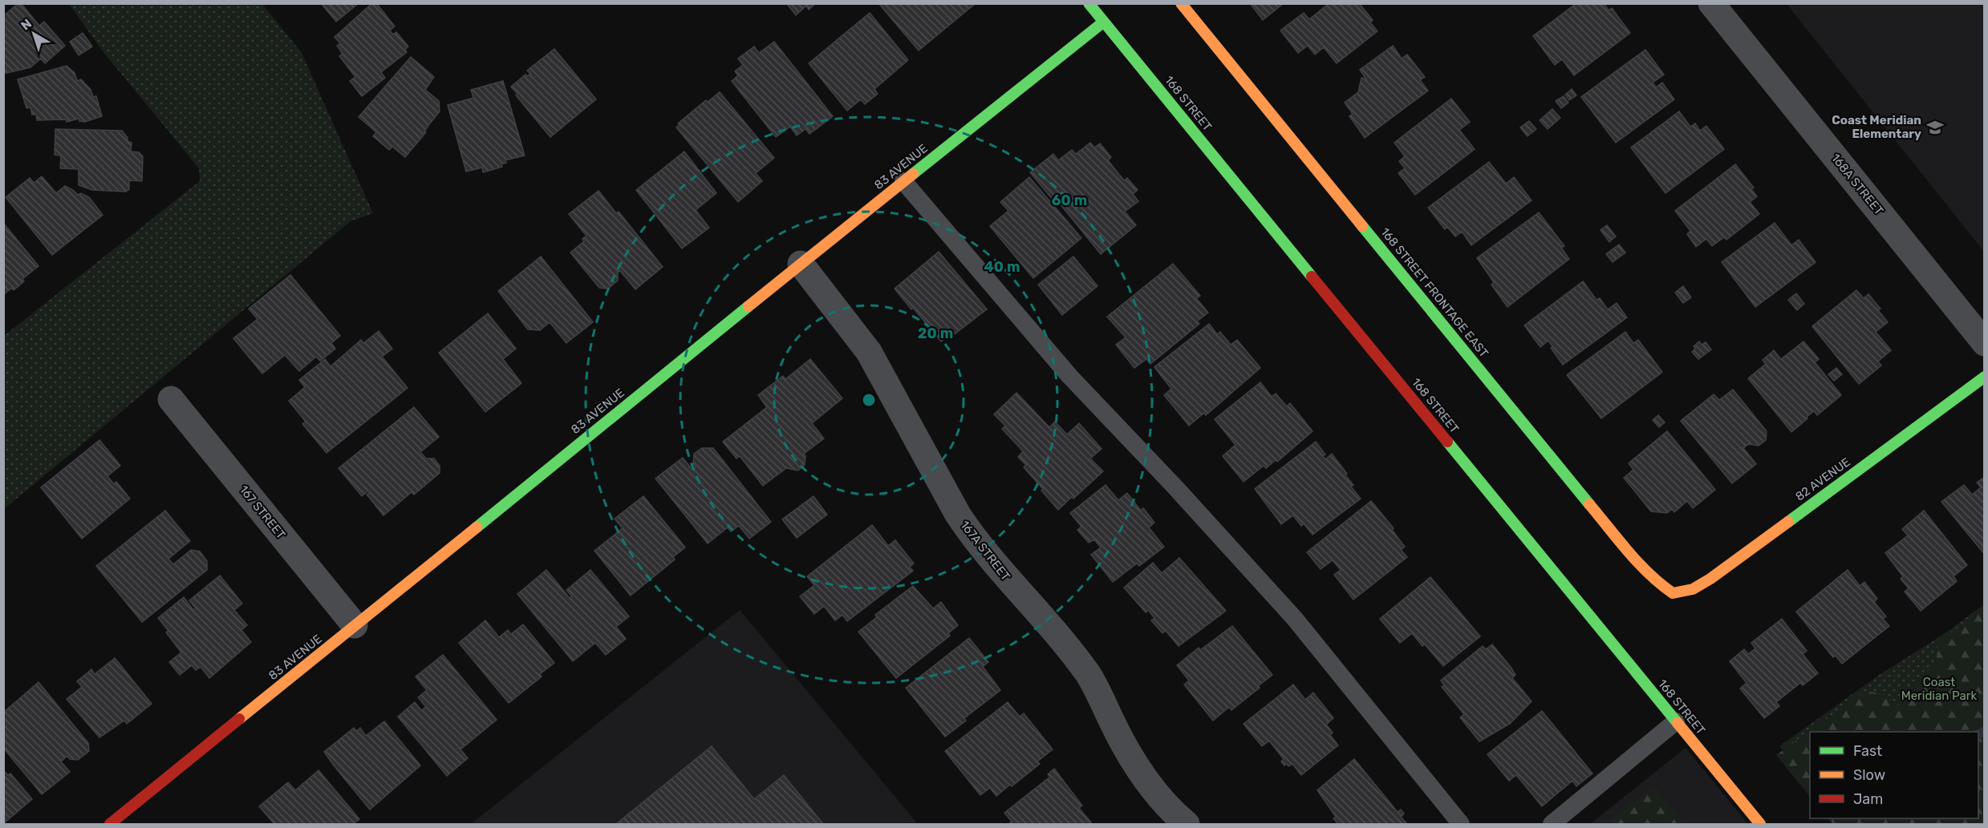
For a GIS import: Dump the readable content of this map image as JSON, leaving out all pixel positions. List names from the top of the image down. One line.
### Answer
{"streets":{"street":["168 STREET","83 AVENUE","168A STREET","168 STREET FRONTAGE EAST","82 AVENUE","167 STREET","167A STREET"]},"crossings":[["168 STREET","83 AVENUE"],["83 AVENUE","167 STREET"],["83 AVENUE","167A STREET"],["168 STREET FRONTAGE EAST","82 AVENUE"]],"parks":["Coast Meridian Park"],"places":{"school or university":["Coast Meridian Elementary"]},"legend":["Fast","Slow","Jam"],"north":"top left","rings":["60 m","40 m","20 m"]}
